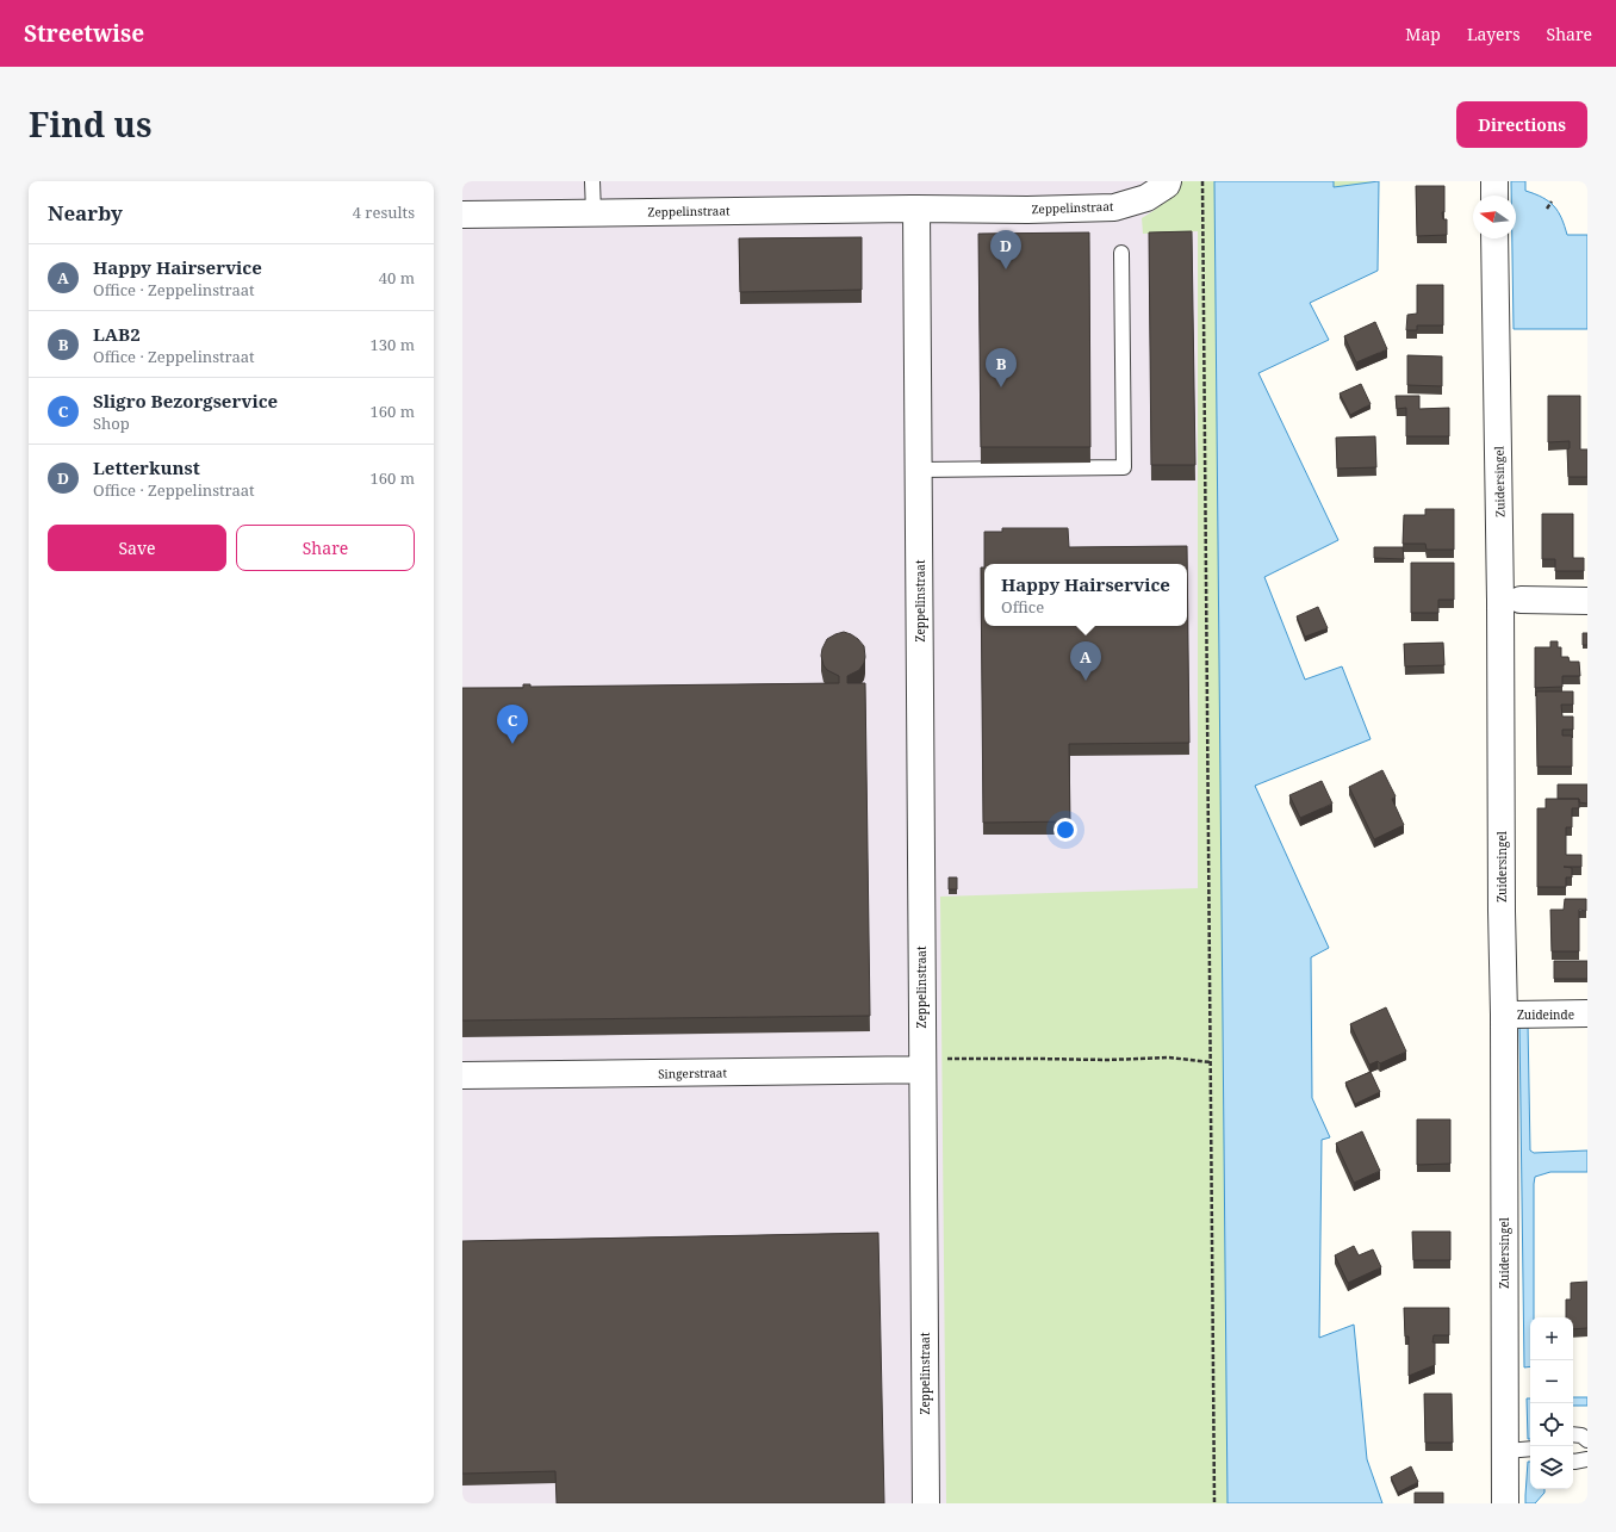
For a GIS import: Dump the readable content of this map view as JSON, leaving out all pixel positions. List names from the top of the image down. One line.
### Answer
{"streets":{"street":["Zeppelinstraat","Zuidersingel","Zuideinde","Singerstraat"]},"crossings":[["Zeppelinstraat","Singerstraat"],["Zuidersingel","Zuideinde"]],"north":"left","page":{"header":"Streetwise","nav":["Map","Layers","Share"],"title":"Find us","buttons":["Directions",["Save","Share"]],"heading":["Nearby","4 results"],"pins":["D","B","A","C"],"list":[{"mark":"A","name":"Happy Hairservice","note":"Office · Zeppelinstraat","value":"40 m"},{"mark":"B","name":"LAB2","note":"Office · Zeppelinstraat","value":"130 m"},{"mark":"C","name":"Sligro Bezorgservice","note":"Shop","value":"160 m"},{"mark":"D","name":"Letterkunst","note":"Office · Zeppelinstraat","value":"160 m"}],"popup":["Happy Hairservice","Office"],"map_buttons":["+","−"]}}
